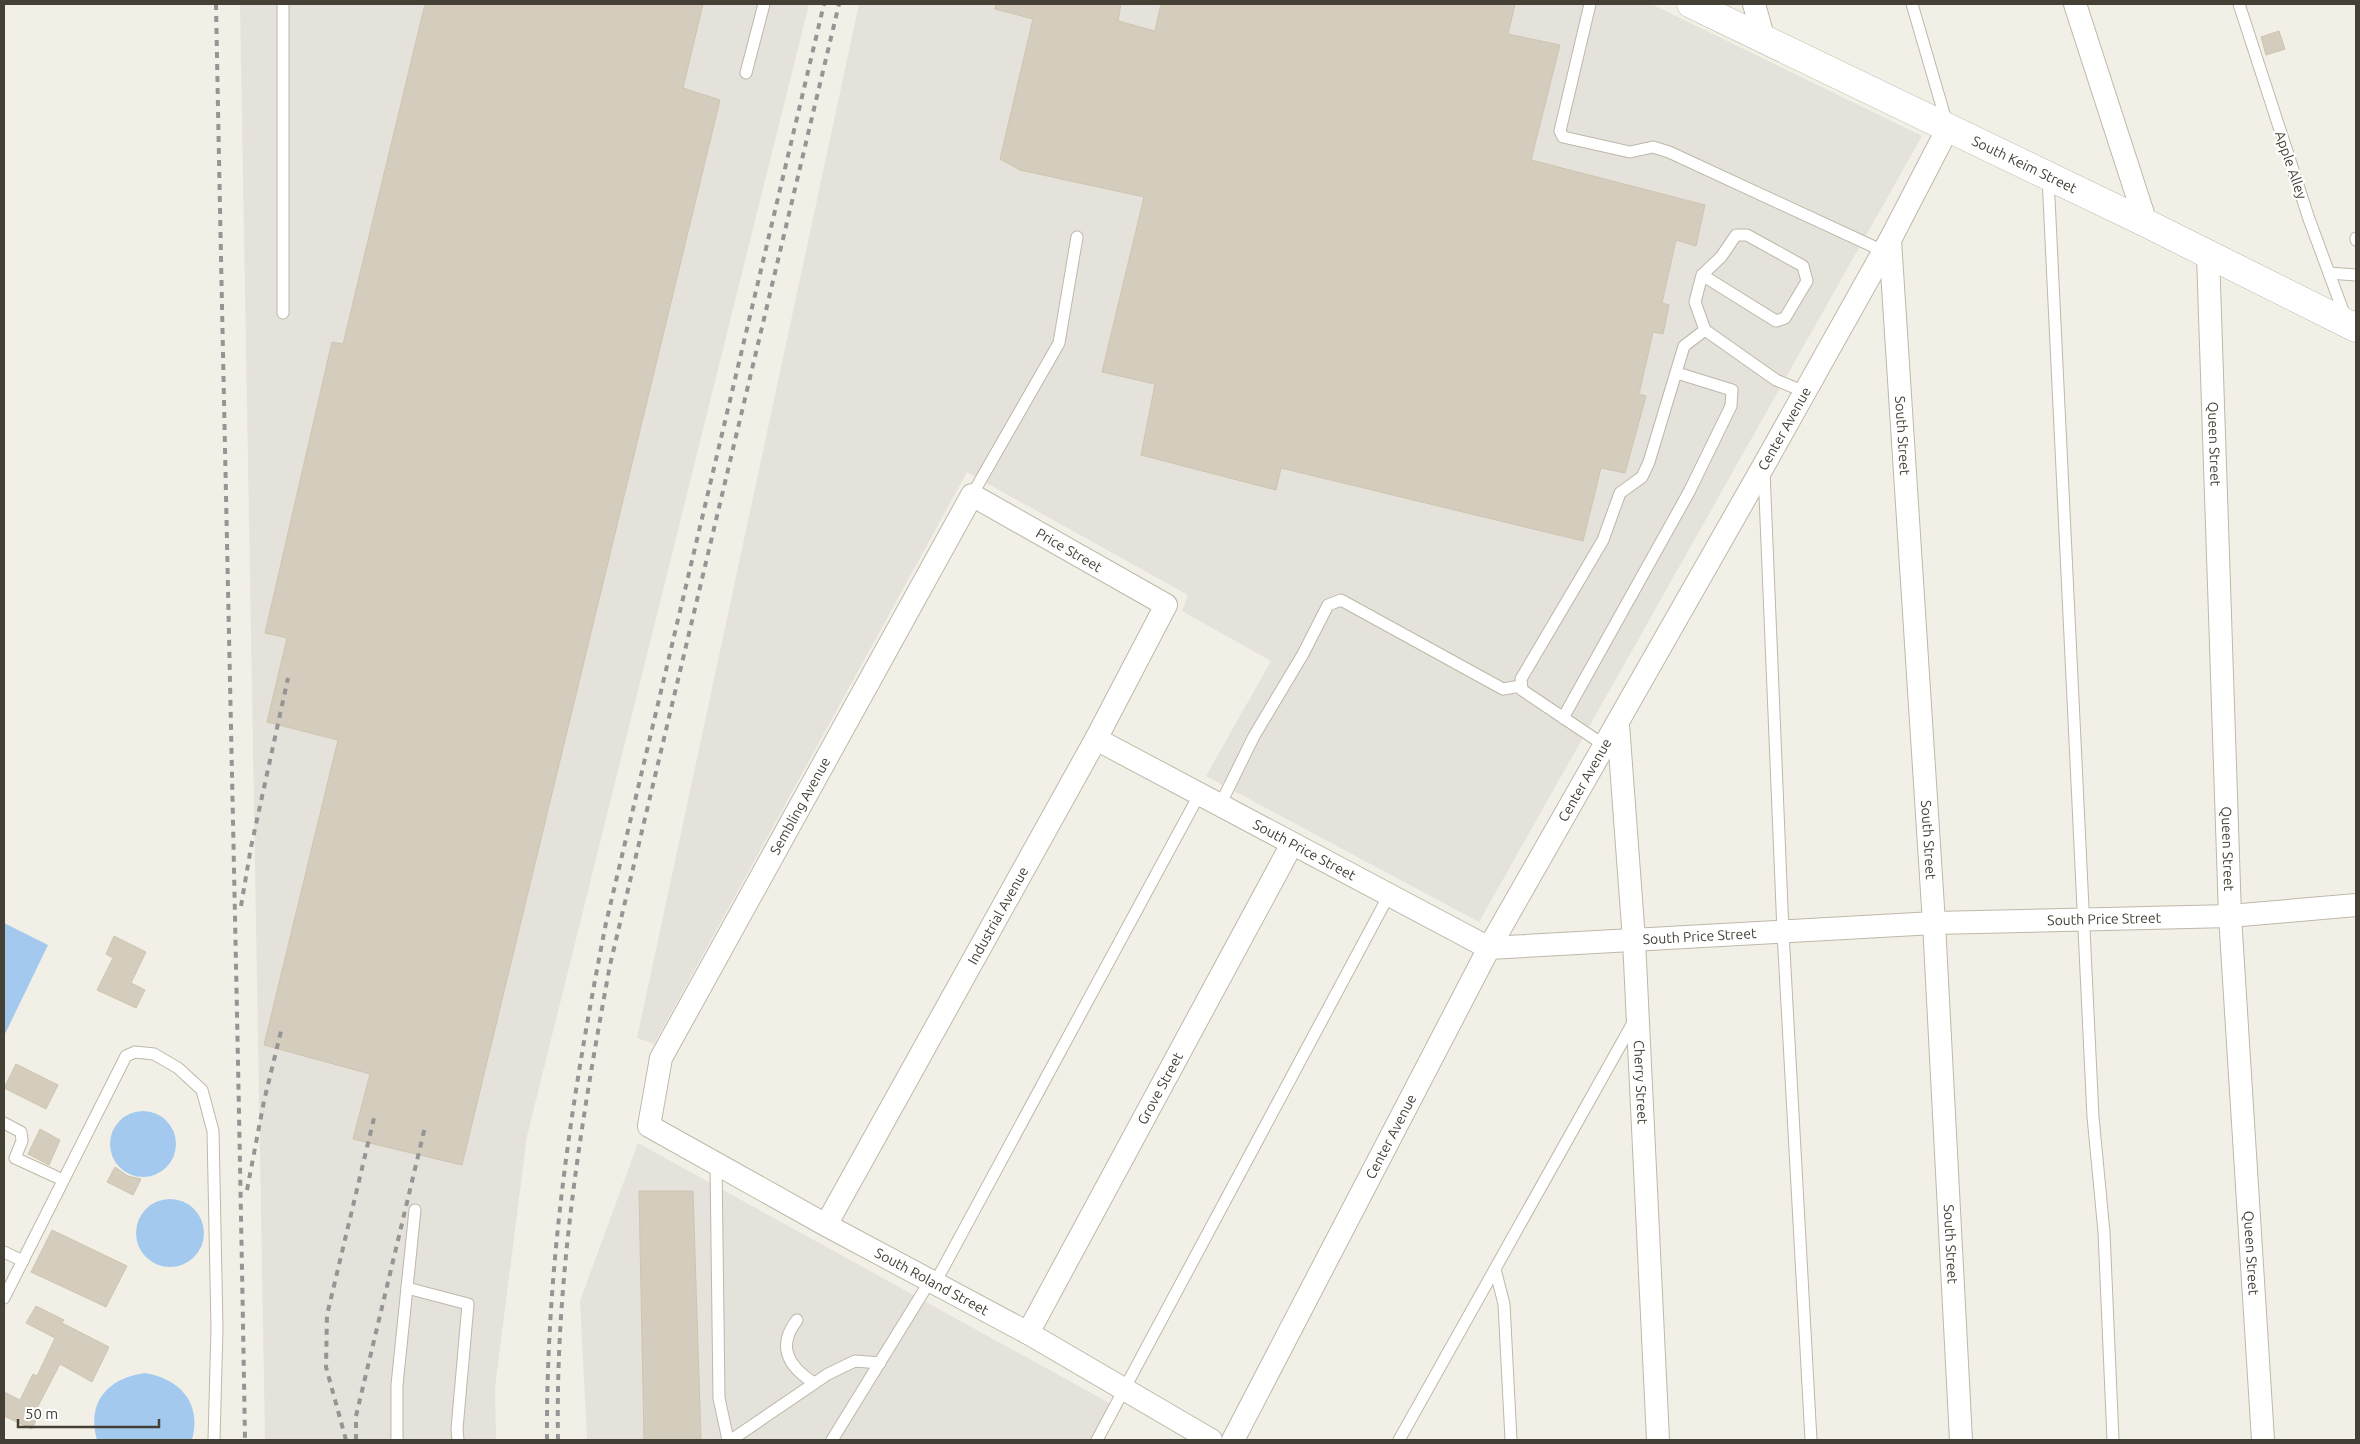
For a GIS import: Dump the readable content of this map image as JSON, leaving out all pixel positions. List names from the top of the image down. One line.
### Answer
{"streets":{"street":["South Keim Street","Center Avenue","South Street","Queen Street","Price Street","Sembling Avenue","South Price Street","Industrial Avenue","Cherry Street","Grove Street","South Roland Street"],"lane":["Apple Alley"]},"crossings":[["South Keim Street","Apple Alley"],["South Keim Street","Center Avenue"],["South Keim Street","Queen Street"],["Center Avenue","South Street"],["Center Avenue","South Price Street"],["Center Avenue","Cherry Street"],["South Street","South Price Street"],["Queen Street","South Price Street"],["Price Street","Sembling Avenue"],["Price Street","Industrial Avenue"],["Sembling Avenue","South Roland Street"],["South Price Street","Industrial Avenue"],["South Price Street","Cherry Street"],["South Price Street","Grove Street"],["Industrial Avenue","South Roland Street"],["Grove Street","South Roland Street"]],"scale_bar":"50 m"}
